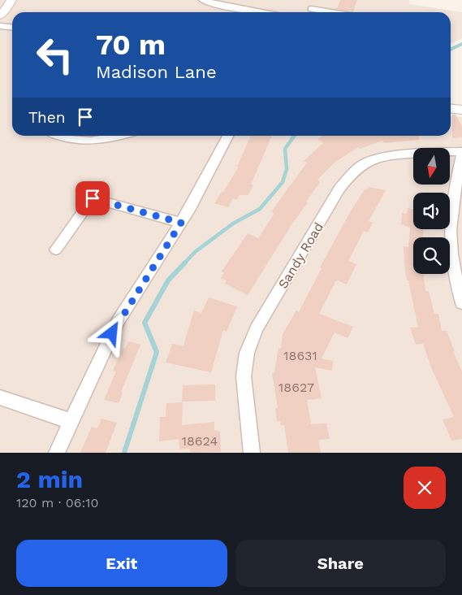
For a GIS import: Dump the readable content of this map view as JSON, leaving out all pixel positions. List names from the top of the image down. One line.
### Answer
{"streets":{"street":["Sandy Road"]},"house_numbers":["18631","18627","18624"],"north":"bottom","page":{"turn":["70 m","Madison Lane"],"then":"Then","heading":["2 min","120 m · 06:10"],"buttons":["Exit","Share"]}}
